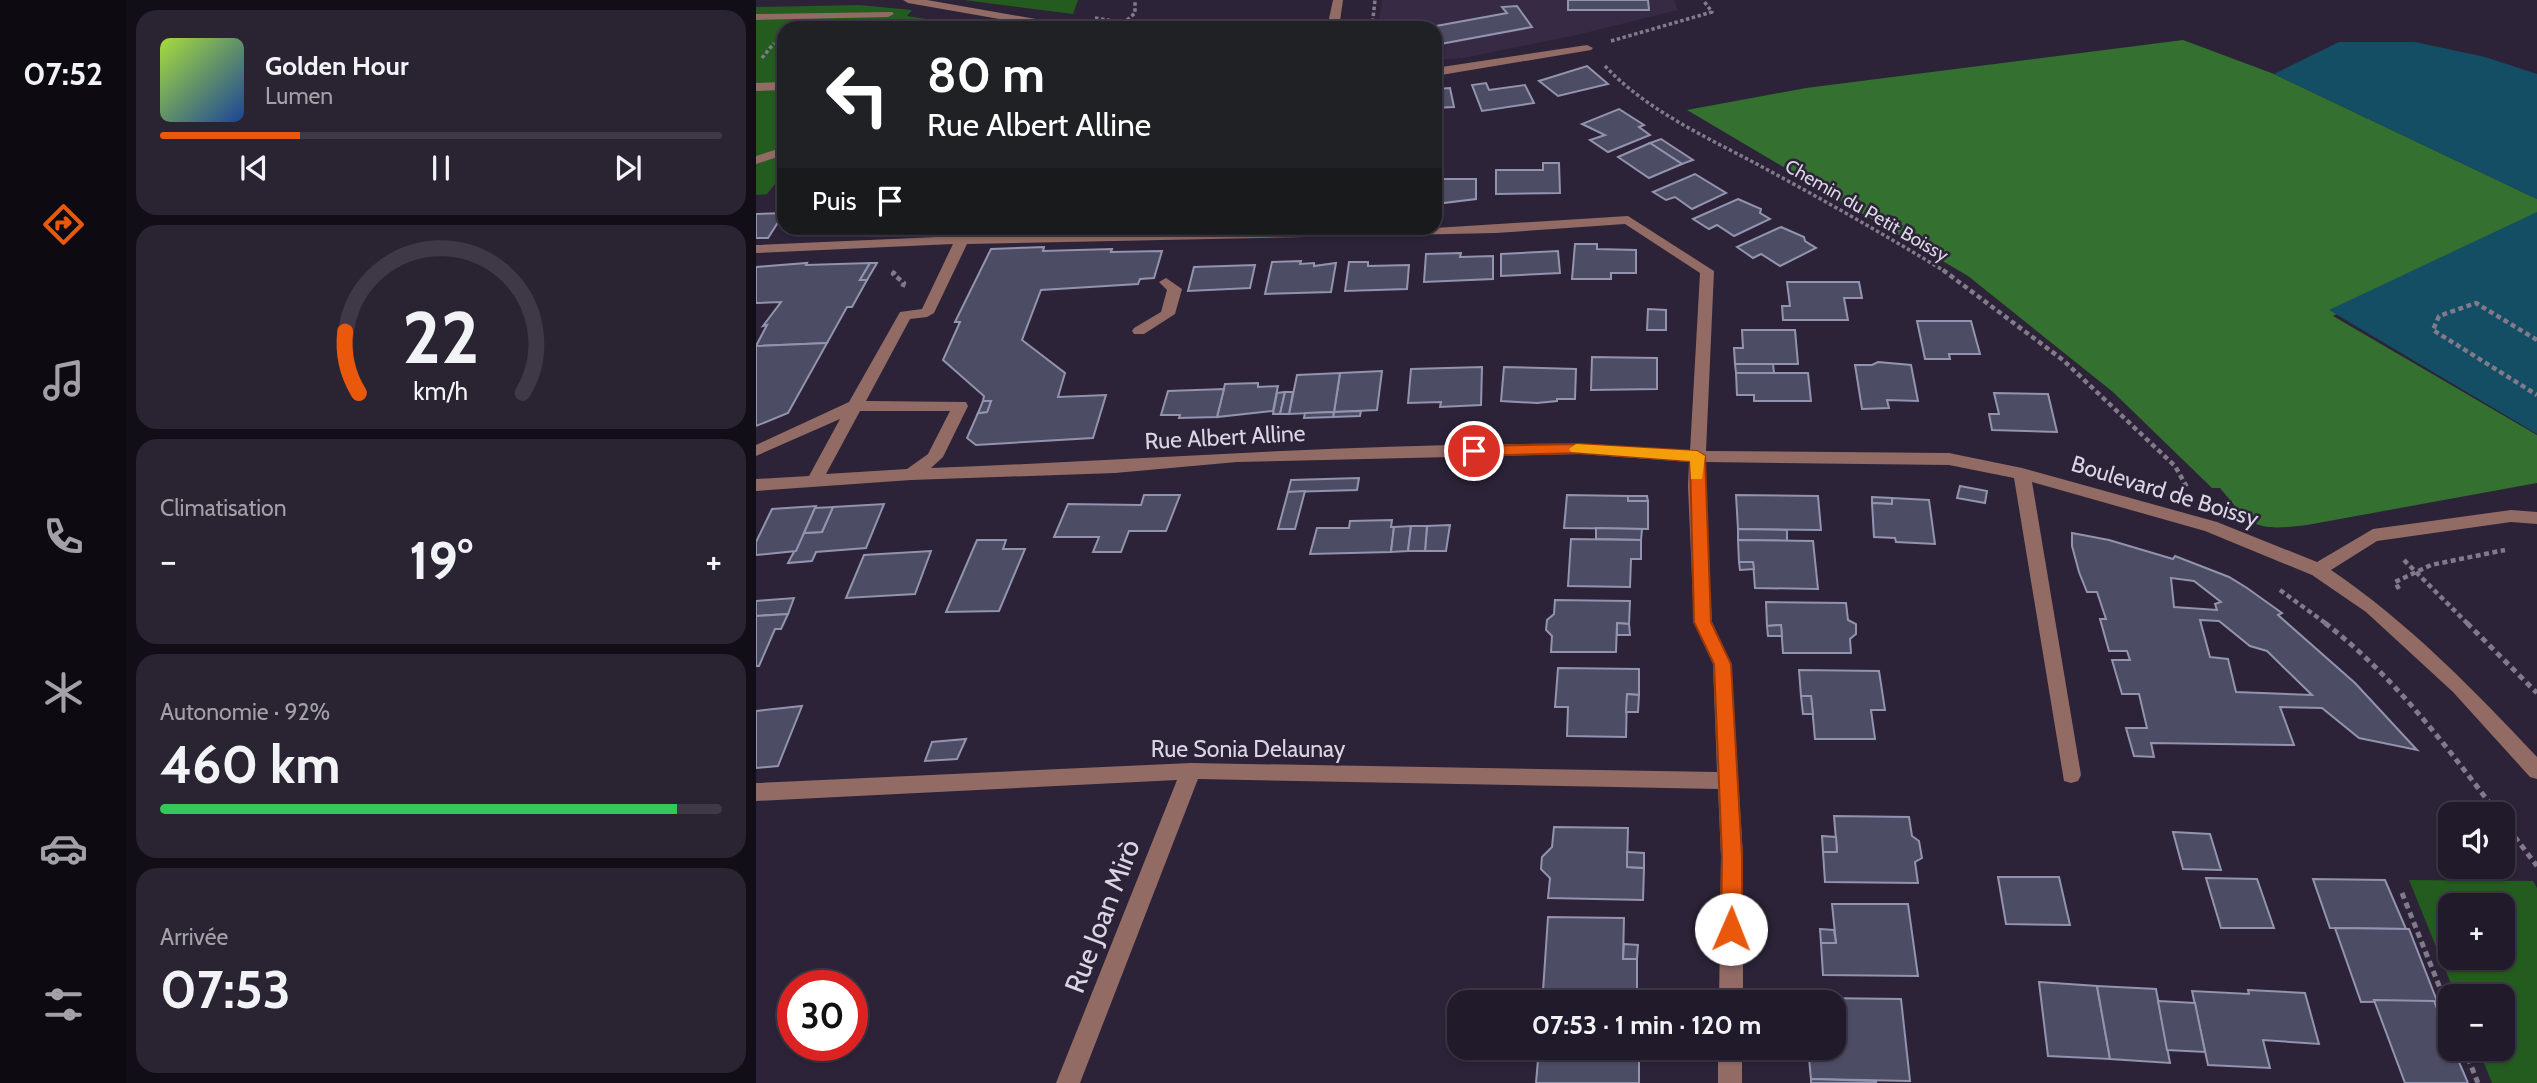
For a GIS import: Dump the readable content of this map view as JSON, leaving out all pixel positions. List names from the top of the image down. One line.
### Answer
{"streets":{"street":["Rue Albert Alline","Boulevard de Boissy","Rue Sonia Delaunay","Rue Joan Mirò"],"path":["Chemin du Petit Boissy"]},"crossings":[["Chemin du Petit Boissy","Boulevard de Boissy"],["Rue Albert Alline","Boulevard de Boissy"],["Rue Sonia Delaunay","Rue Joan Mirò"]],"page":{"tabs":"07:52","turn":["80 m","Rue Albert Alline"],"song":["Golden Hour","Lumen"],"then":"Puis","tile":["Climatisation",["Autonomie · 92%","460 km"],["Arrivée","07:53"]],"heat":["−","19°","+"],"map_buttons":["+","−"],"limit":"30","trip":"07:53 · 1 min · 120 m","gauge":["22","km/h"]}}
